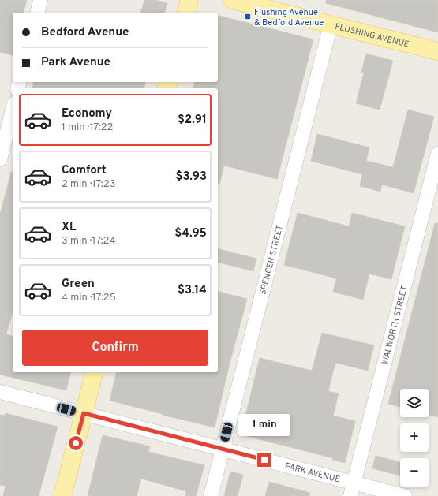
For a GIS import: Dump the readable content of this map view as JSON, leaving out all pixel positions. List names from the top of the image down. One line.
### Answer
{"streets":{"main road":["FLUSHING AVENUE"],"street":["SPENCER STREET","WALWORTH STREET","PARK AVENUE"]},"crossings":[["FLUSHING AVENUE","SPENCER STREET"],["SPENCER STREET","PARK AVENUE"],["WALWORTH STREET","PARK AVENUE"]],"places":{"transit":["Flushing Avenue & Bedford Avenue"]},"page":{"banner":["Bedford Avenue","Park Avenue"],"list":[{"name":"Economy","note":"1 min · 17:22","value":"$2.91"},{"name":"Comfort","note":"2 min · 17:23","value":"$3.93"},{"name":"XL","note":"3 min · 17:24","value":"$4.95"},{"name":"Green","note":"4 min · 17:25","value":"$3.14"}],"buttons":"Confirm","map_buttons":["+","−"],"bubble":"1 min"}}
